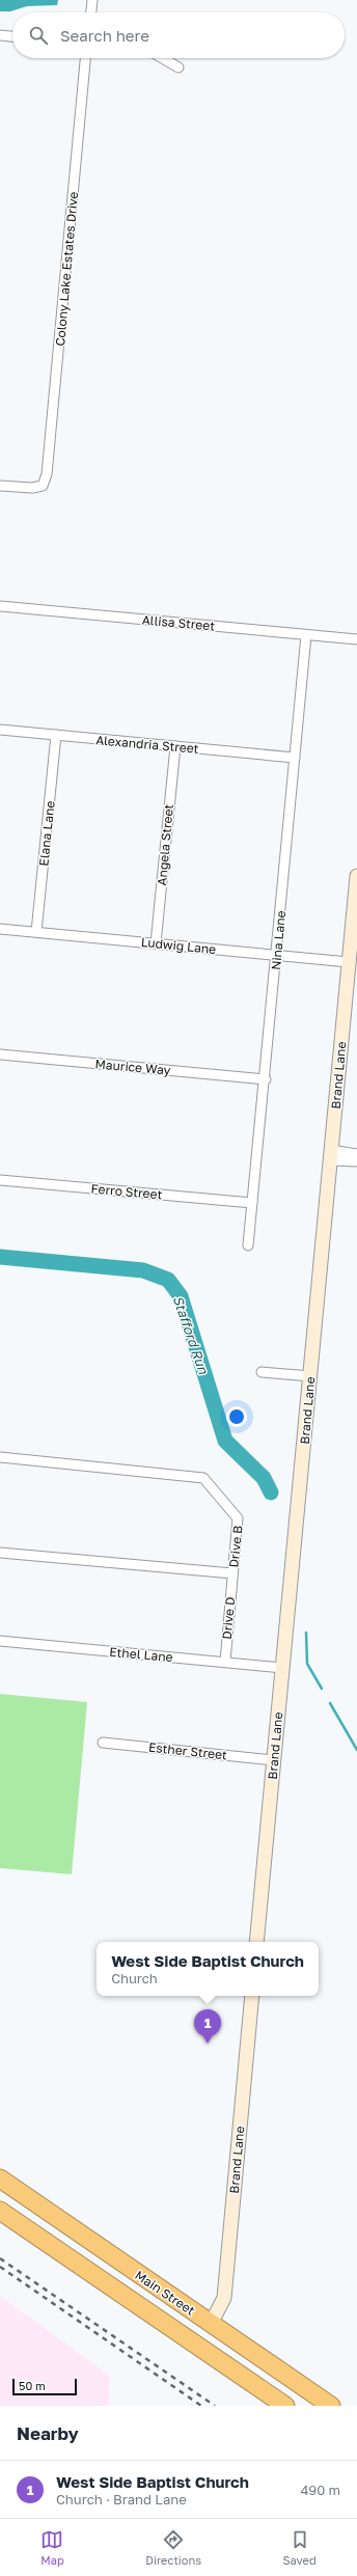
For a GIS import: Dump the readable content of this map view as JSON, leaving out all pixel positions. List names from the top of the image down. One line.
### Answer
{"streets":{"highway":["Main Street"],"street":["Colony Lake Estates Drive","Allisa Street","Alexandria Street","Elana Lane","Angela Street","Nina Lane","Ludwig Lane","Maurice Way","Brand Lane","Ferro Street","Drive B","Drive D","Ethel Lane","Esther Street"]},"crossings":[["Allisa Street","Nina Lane"],["Alexandria Street","Elana Lane"],["Alexandria Street","Angela Street"],["Alexandria Street","Nina Lane"],["Elana Lane","Ludwig Lane"],["Angela Street","Ludwig Lane"],["Nina Lane","Ludwig Lane"],["Nina Lane","Maurice Way"],["Nina Lane","Ferro Street"],["Ludwig Lane","Brand Lane"],["Brand Lane","Ethel Lane"],["Brand Lane","Esther Street"],["Brand Lane","Main Street"],["Drive B","Drive D"],["Drive D","Ethel Lane"]],"water":["Stafford Run"],"scale_bar":"50 m","page":{"search":"Search here","popup":["West Side Baptist Church","Church"],"pins":"1","scale":"50 m","heading":"Nearby","list":[{"mark":"1","name":"West Side Baptist Church","note":"Church · Brand Lane","value":"490 m"}],"nav":["Map","Directions","Saved"]}}
